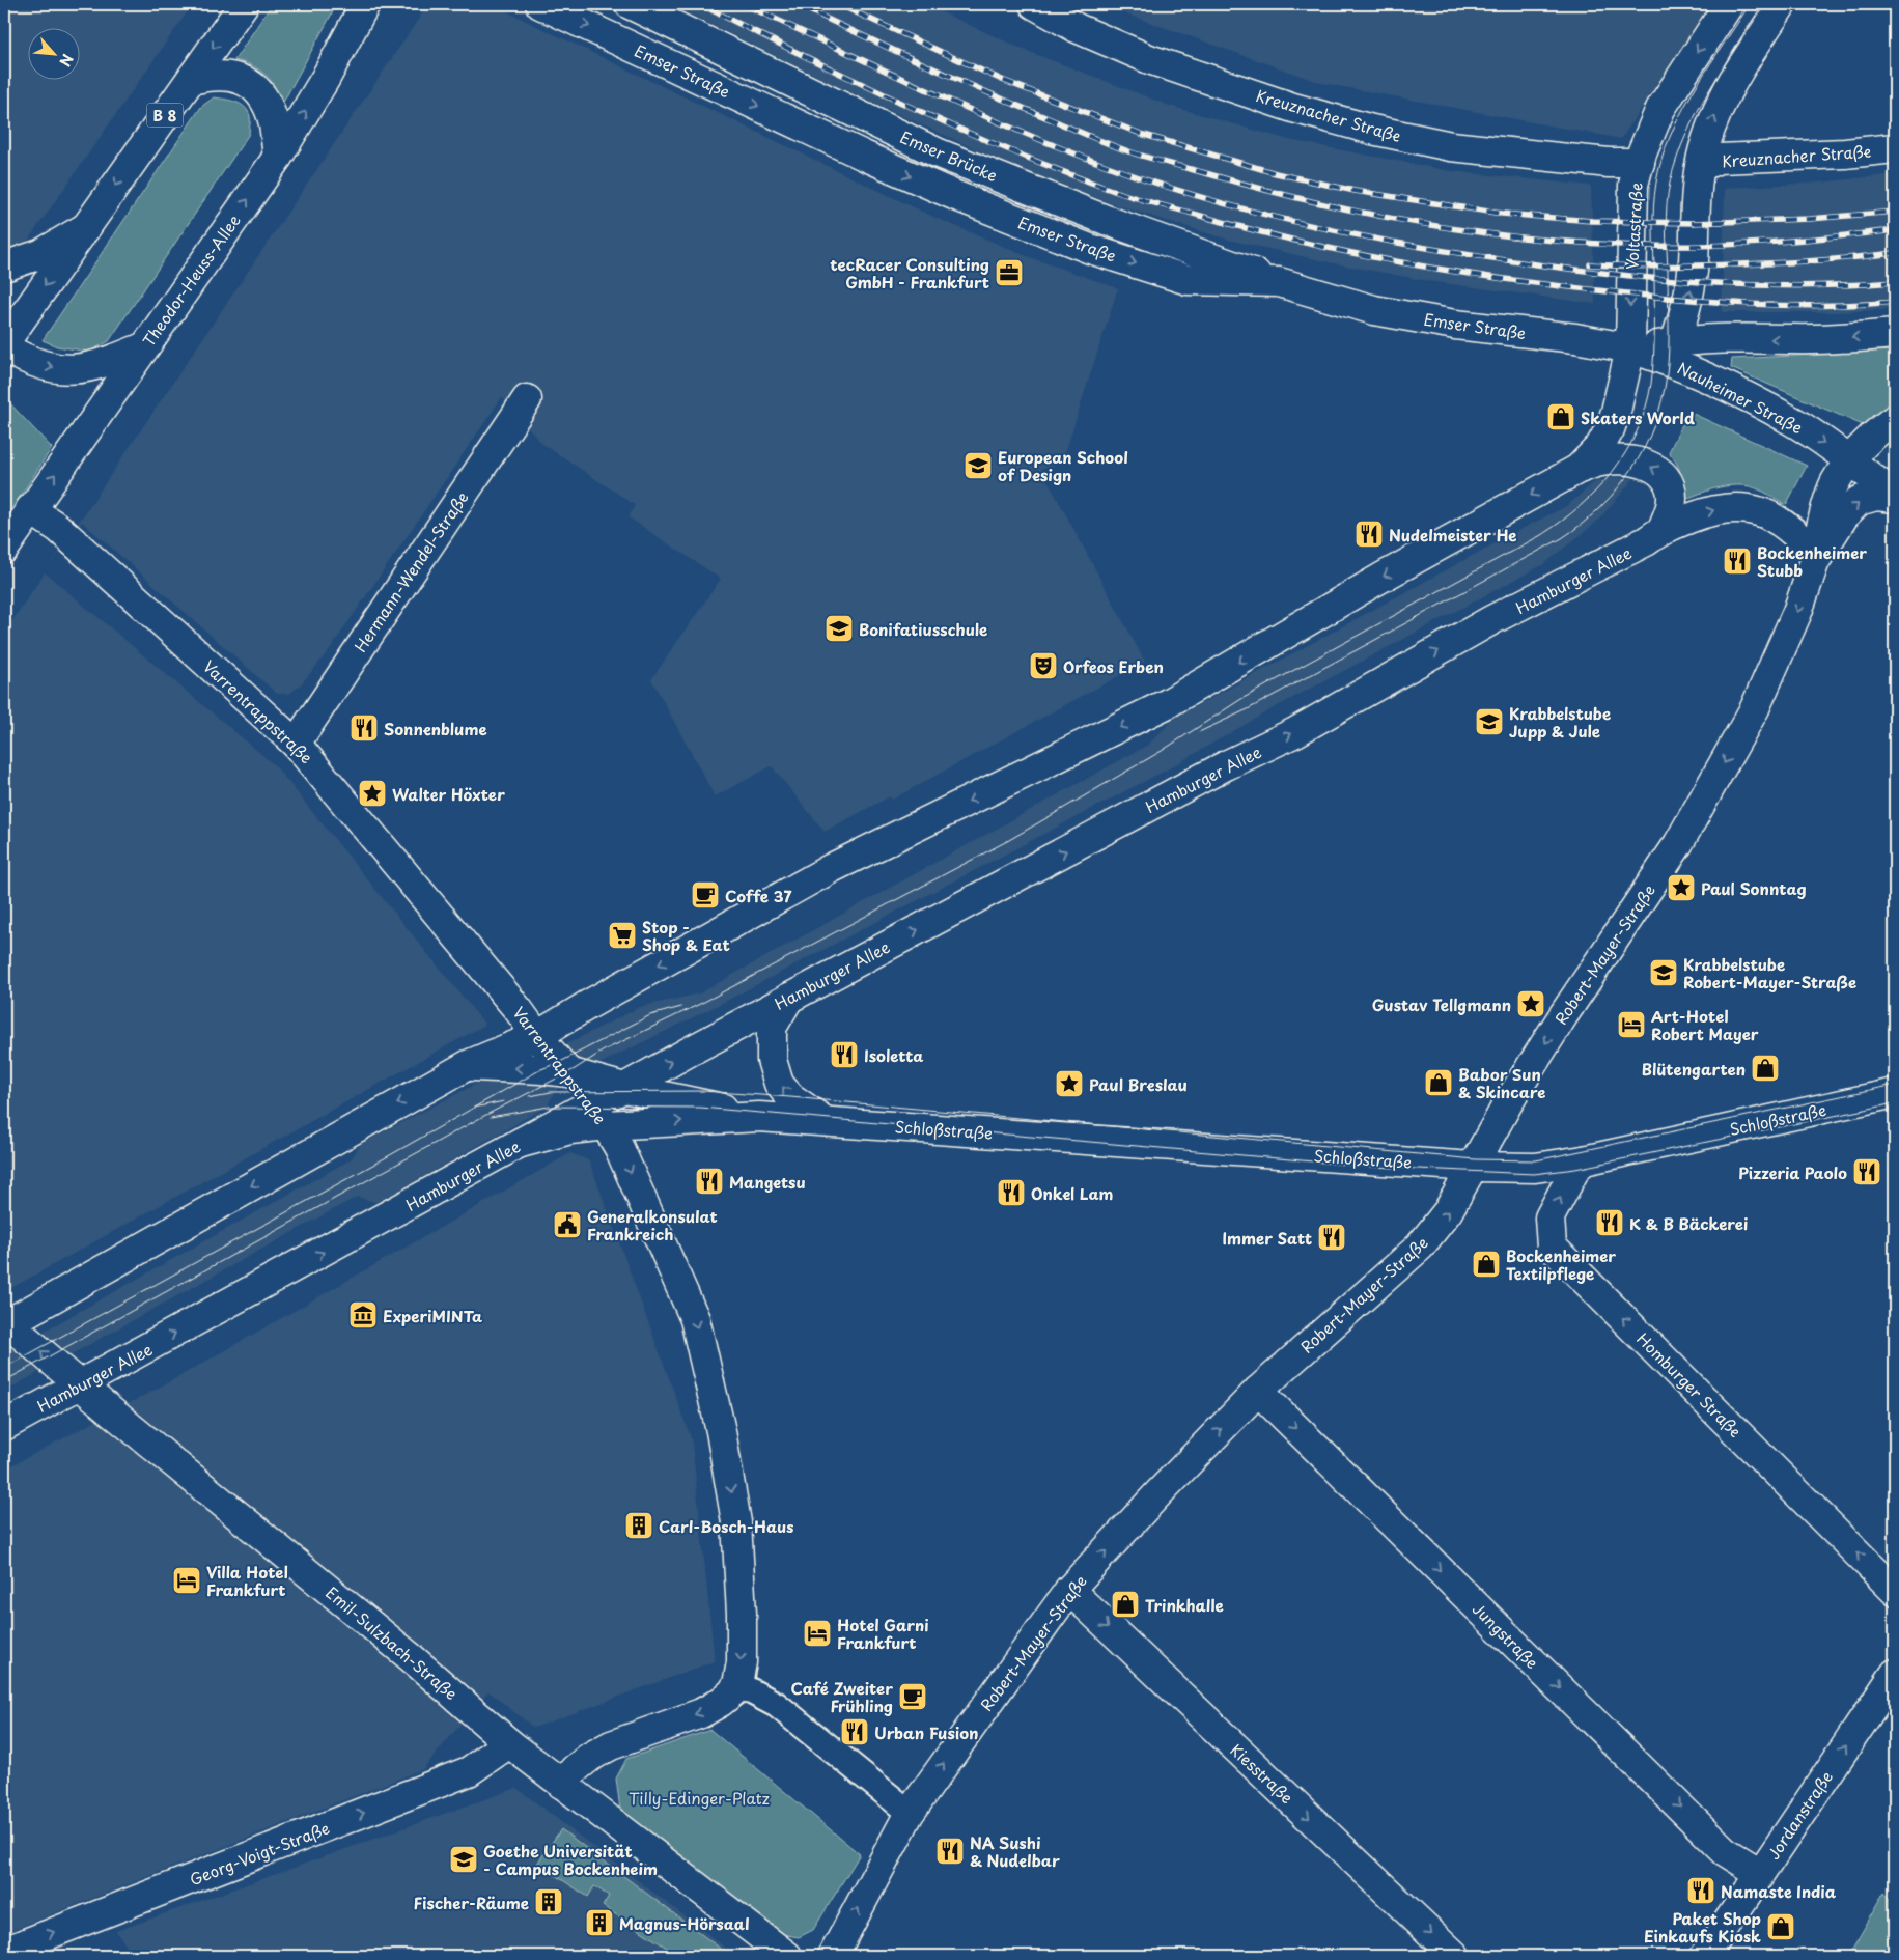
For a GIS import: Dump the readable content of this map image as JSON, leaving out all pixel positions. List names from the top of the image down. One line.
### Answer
{"streets":{"street":["Emser Straße","B 8","Kreuznacher Straße","Emser Brücke","Voltastraße","Theodor-Heuss-Allee","Nauheimer Straße","Hermann-Wendel-Straße","Hamburger Allee","Varrentrappstraße","Robert-Mayer-Straße","Schloßstraße","Homburger Straße","Jungstraße","Emil-Sulzbach-Straße","Kiesstraße","Jordanstraße","Georg-Voigt-Straße"]},"crossings":[["Emser Straße","Emser Brücke"],["Emser Straße","Voltastraße"],["Emser Straße","Nauheimer Straße"],["Kreuznacher Straße","Voltastraße"],["Voltastraße","Nauheimer Straße"],["Theodor-Heuss-Allee","Varrentrappstraße"],["Nauheimer Straße","Robert-Mayer-Straße"],["Hermann-Wendel-Straße","Varrentrappstraße"],["Hamburger Allee","Varrentrappstraße"],["Hamburger Allee","Robert-Mayer-Straße"],["Hamburger Allee","Schloßstraße"],["Hamburger Allee","Emil-Sulzbach-Straße"],["Varrentrappstraße","Schloßstraße"],["Robert-Mayer-Straße","Schloßstraße"],["Robert-Mayer-Straße","Jungstraße"],["Robert-Mayer-Straße","Kiesstraße"],["Schloßstraße","Homburger Straße"],["Jungstraße","Jordanstraße"],["Emil-Sulzbach-Straße","Georg-Voigt-Straße"]],"one_way":["Emser Straße","Nauheimer Straße","Varrentrappstraße","Homburger Straße","Jungstraße","Kiesstraße","Jordanstraße","Georg-Voigt-Straße"],"parks":["Tilly-Edinger-Platz"],"places":{"office":["tecRacer Consulting GmbH - Frankfurt"],"shop":["Skaters World","Blütengarten","Babor Sun & Skincare","Bockenheimer Textilpflege","Trinkhalle","Paket Shop Einkaufs Kiosk"],"school or university":["European School of Design","Bonifatiusschule","Krabbelstube Jupp & Jule","Krabbelstube Robert-Mayer-Straße","Goethe Universität - Campus Bockenheim"],"restaurant":["Nudelmeister He","Bockenheimer Stubb","Sonnenblume","Isoletta","Pizzeria Paolo","Mangetsu","Onkel Lam","K & B Bäckerei","Immer Satt","Urban Fusion","NA Sushi & Nudelbar","Namaste India"],"theatre":["Orfeos Erben"],"place":["Walter Höxter","Paul Sonntag","Gustav Tellgmann","Paul Breslau"],"cafe":["Coffe 37","Café Zweiter Frühling"],"supermarket":["Stop - Shop & Eat"],"hotel":["Art-Hotel Robert Mayer","Villa Hotel Frankfurt","Hotel Garni Frankfurt"],"public building":["Generalkonsulat Frankreich"],"museum":["ExperiMINTa"],"building":["Carl-Bosch-Haus","Fischer-Räume","Magnus-Hörsaal"]},"north":"bottom right"}
